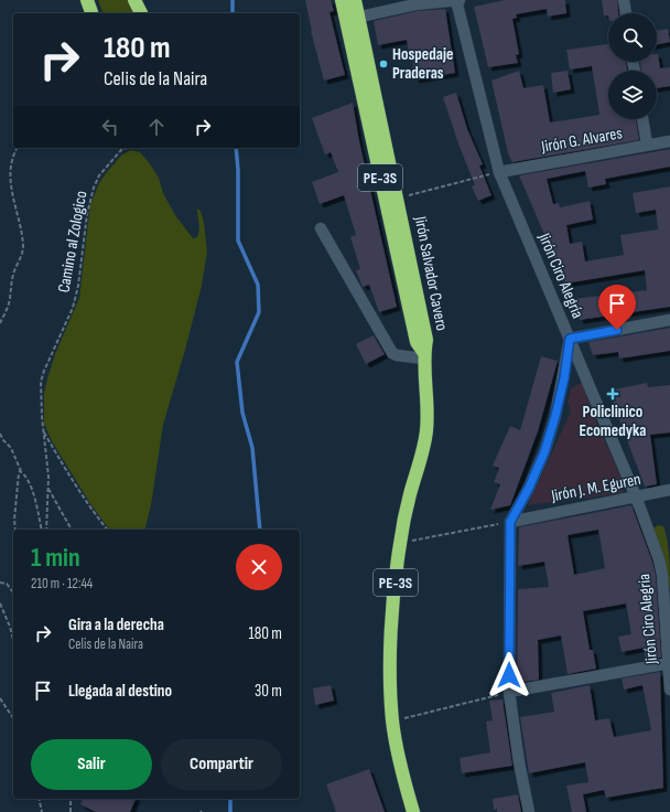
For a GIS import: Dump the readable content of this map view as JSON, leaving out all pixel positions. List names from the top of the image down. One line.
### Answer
{"streets":{"highway":["PE-3S","Jirón Salvador Cavero"],"street":["Jirón G. Alvares","Jirón Ciro Alegría","Jirón J. M. Eguren"],"path":["Camino al Zologico"]},"crossings":[["Jirón G. Alvares","Jirón Ciro Alegría"],["PE-3S","Jirón Salvador Cavero"],["Jirón Ciro Alegría","Jirón J. M. Eguren"]],"places":{"other":["Hospedaje Praderas"],"health":["Policlinico Ecomedyka"]},"page":{"turn":["180 m","Celis de la Naira"],"heading":["1 min","210 m · 12:44"],"list":[{"name":"Gira a la derecha","note":"Celis de la Naira","value":"180 m"},{"name":"Llegada al destino","value":"30 m"}],"buttons":["Salir","Compartir"]}}
